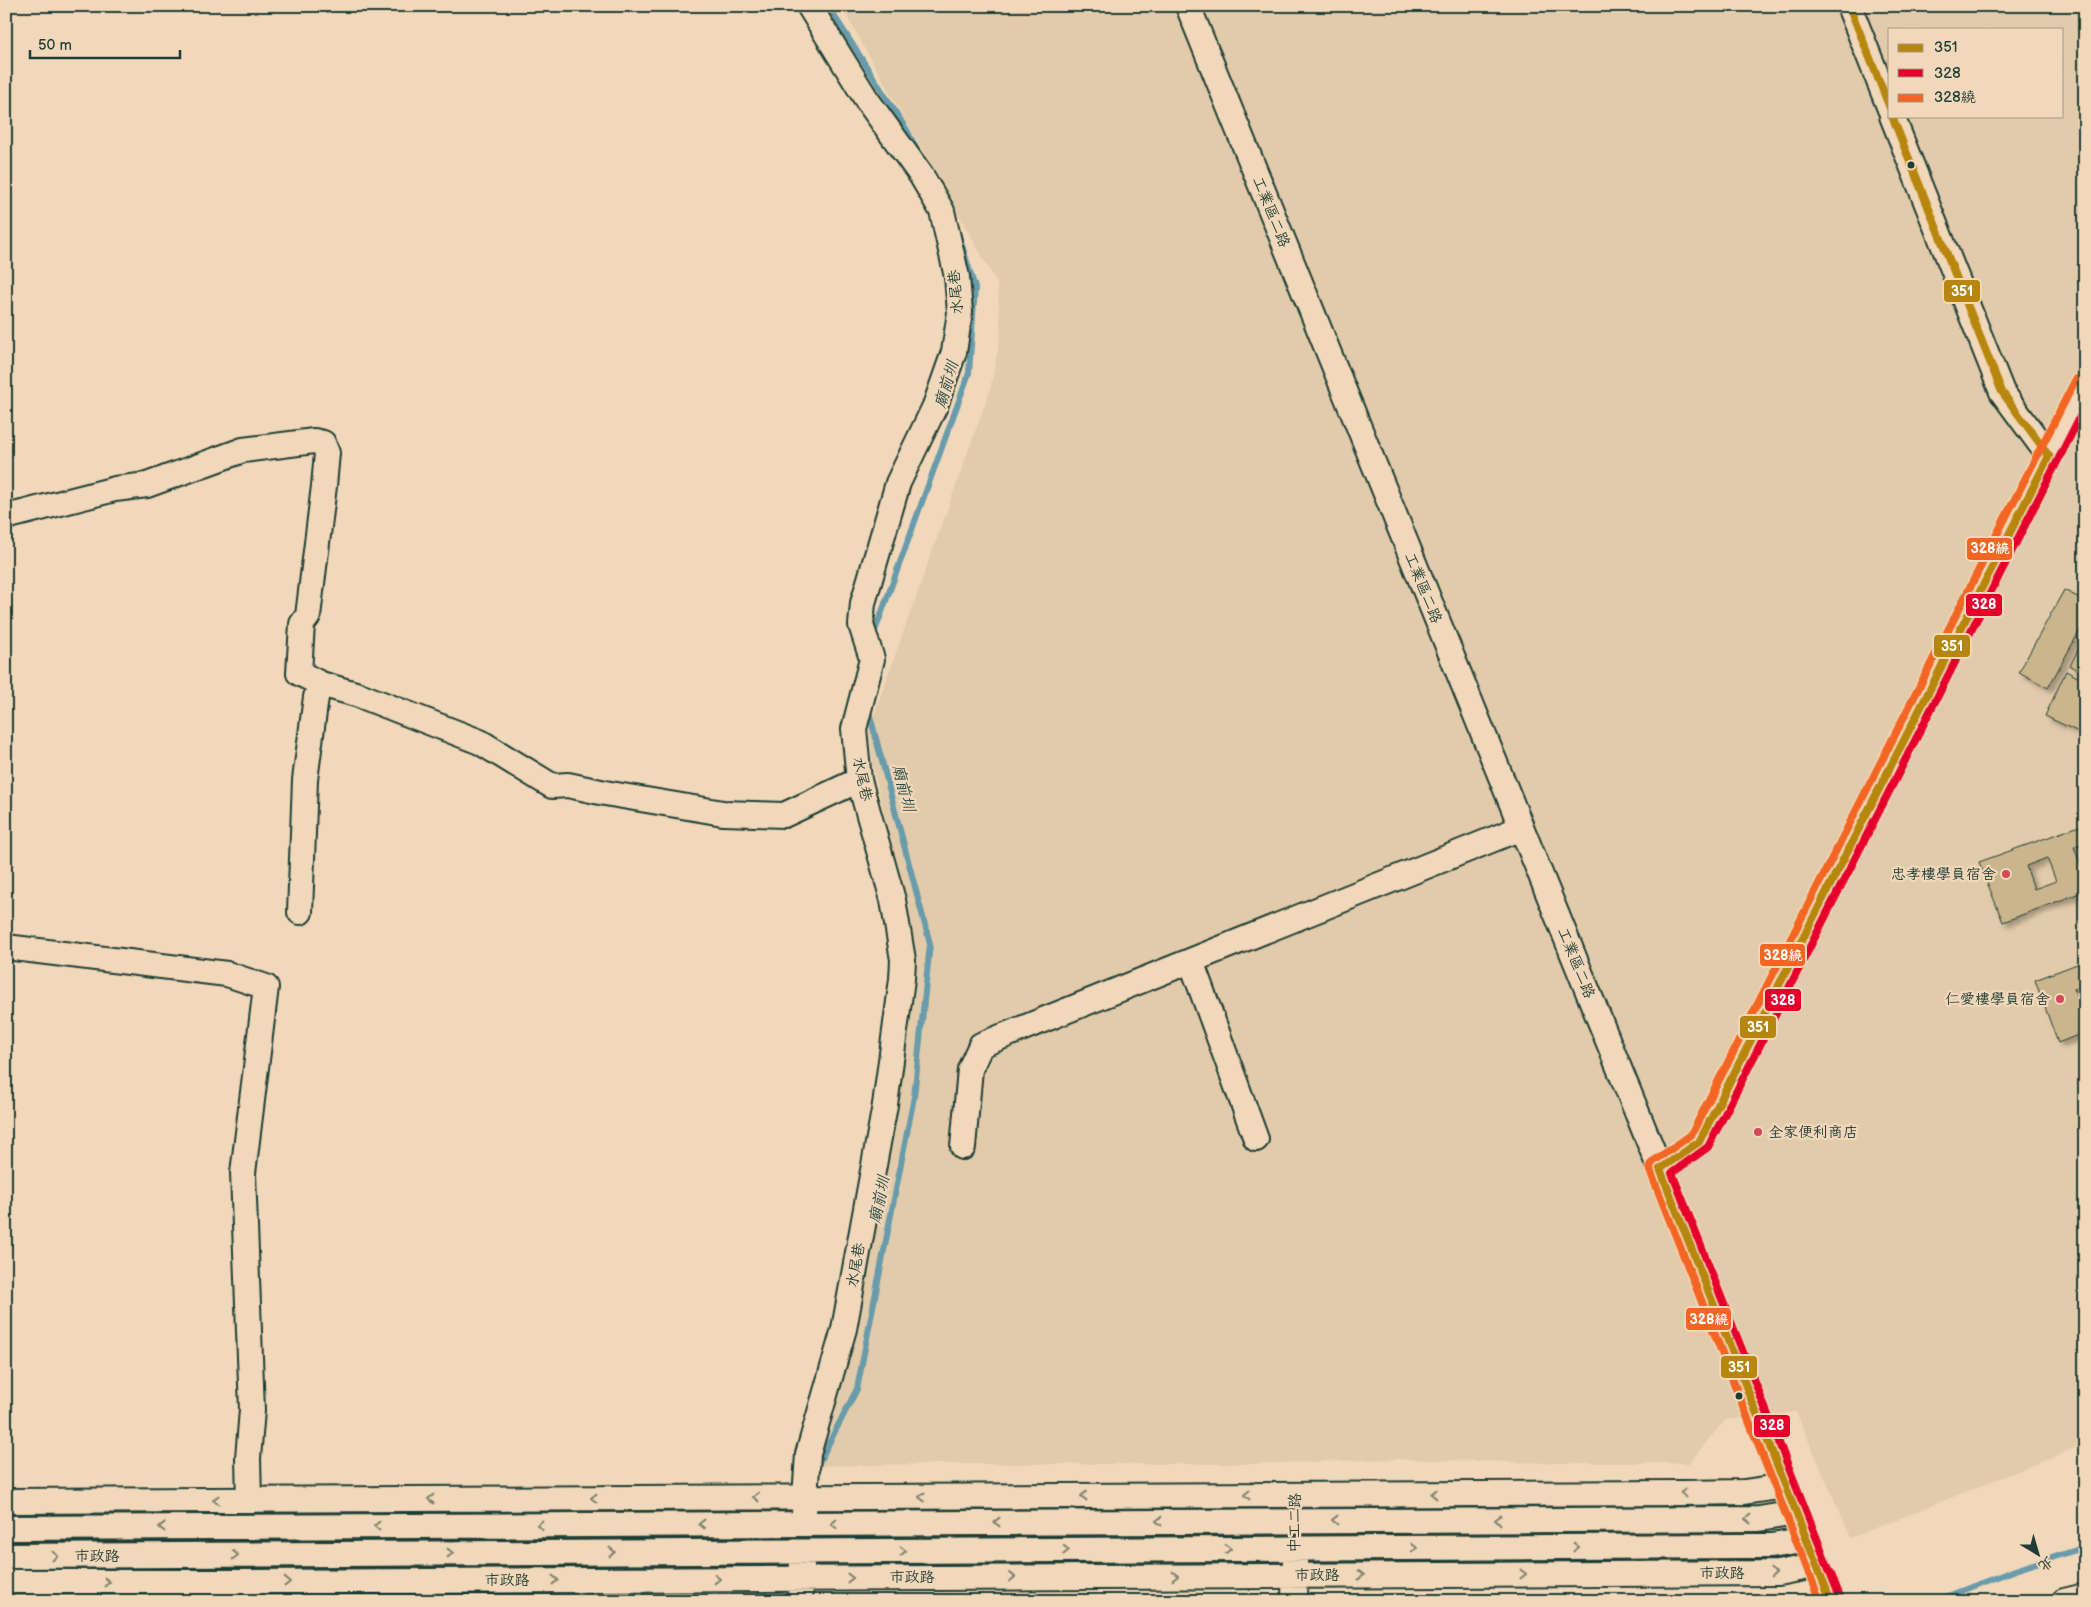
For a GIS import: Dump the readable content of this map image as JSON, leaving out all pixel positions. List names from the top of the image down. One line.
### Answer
{"streets":{"street":["工業區二路","水尾巷","中工二路","市政路"]},"crossings":[["工業區二路","市政路"],["水尾巷","市政路"],["中工二路","市政路"]],"water":["廟前圳"],"places":["忠孝樓學員宿舍","仁愛樓學員宿舍","全家便利商店"],"lines":["transit line 351","transit line 328繞","transit line 328"],"legend":["351","328","328繞"],"scale_bar":"50 m","north":"bottom right"}
